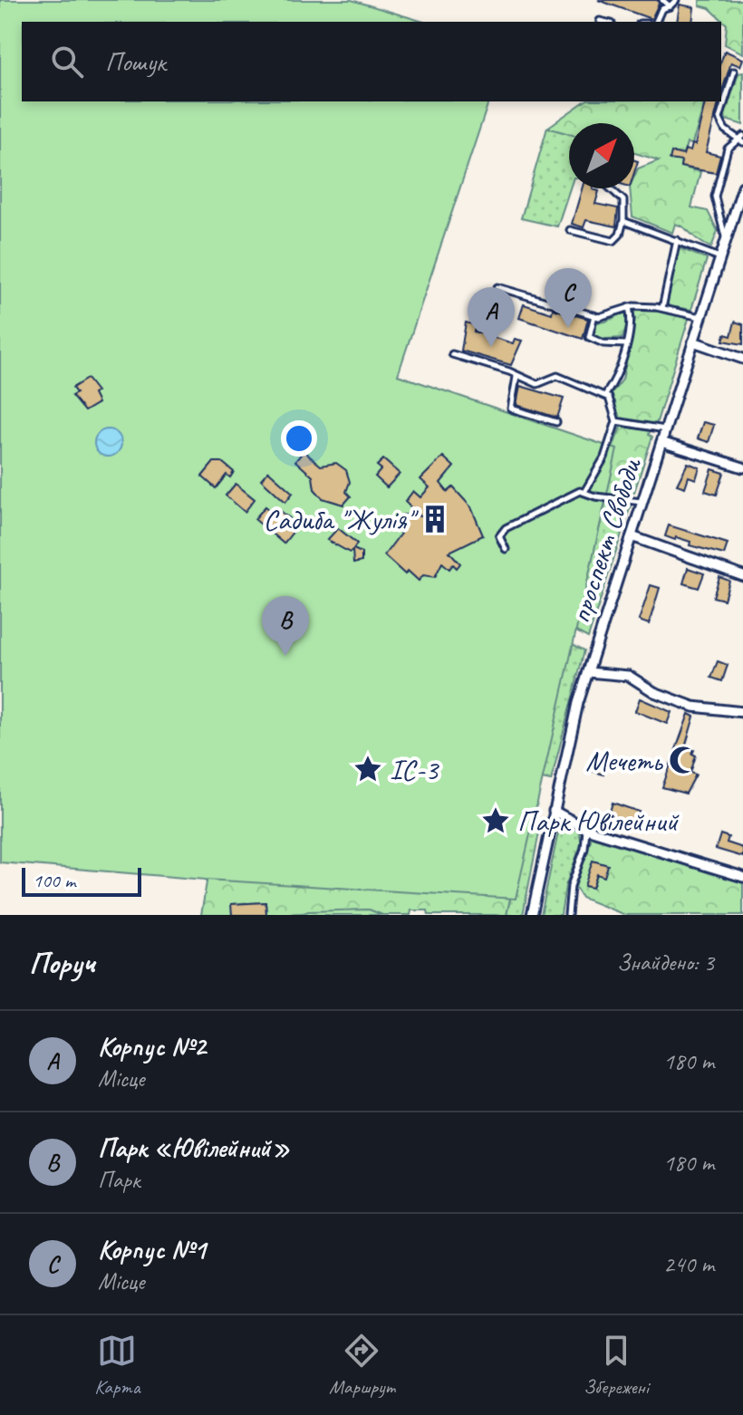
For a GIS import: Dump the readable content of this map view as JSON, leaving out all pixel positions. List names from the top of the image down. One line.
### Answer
{"streets":{"street":["проспект Свободи"]},"places":{"building":["Садиба \"Жулія\""],"mosque":["Мечеть"],"place":["ІС-3","Парк Ювілейний"]},"scale_bar":"100 m","north":"top right","page":{"search":"Пошук","pins":["C","A","B"],"scale":"100 m","heading":["Поруч","Знайдено: 3"],"list":[{"mark":"A","name":"Корпус №2","note":"Місце","value":"180 m"},{"mark":"B","name":"Парк «Ювілейний»","note":"Парк","value":"180 m"},{"mark":"C","name":"Корпус №1","note":"Місце","value":"240 m"}],"nav":["Карта","Маршрут","Збережені"]}}
